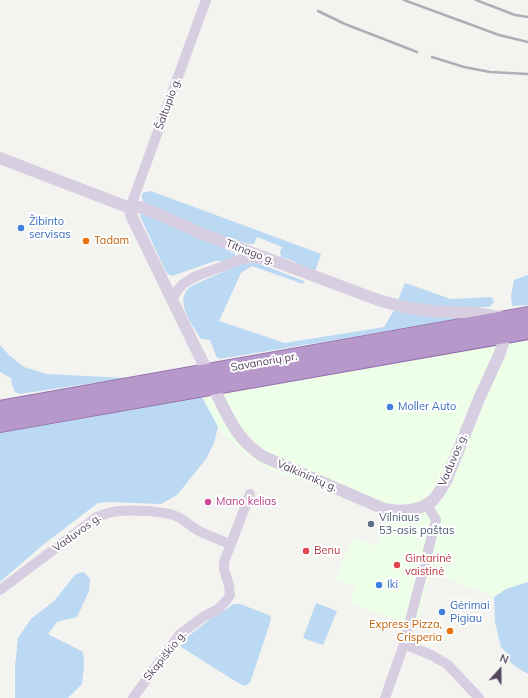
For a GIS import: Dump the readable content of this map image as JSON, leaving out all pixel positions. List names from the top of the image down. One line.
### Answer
{"streets":{"highway":["Savanorių pr."],"street":["Šaltupio g.","Titnago g.","Vaduvos g.","Valkininkų g.","Skapiškio g."]},"crossings":[["Šaltupio g.","Titnago g."],["Titnago g.","Savanorių pr."],["Savanorių pr.","Vaduvos g."],["Vaduvos g.","Valkininkų g."],["Vaduvos g.","Skapiškio g."]],"places":["Žibinto servisas","Tadam","Moller Auto","Mano kelias","Vilniaus 53-asis paštas","Benu","Gintarinė vaistinė","Iki","Gėrimai Pigiau","Express Pizza, Crisperia"],"north":"top"}
